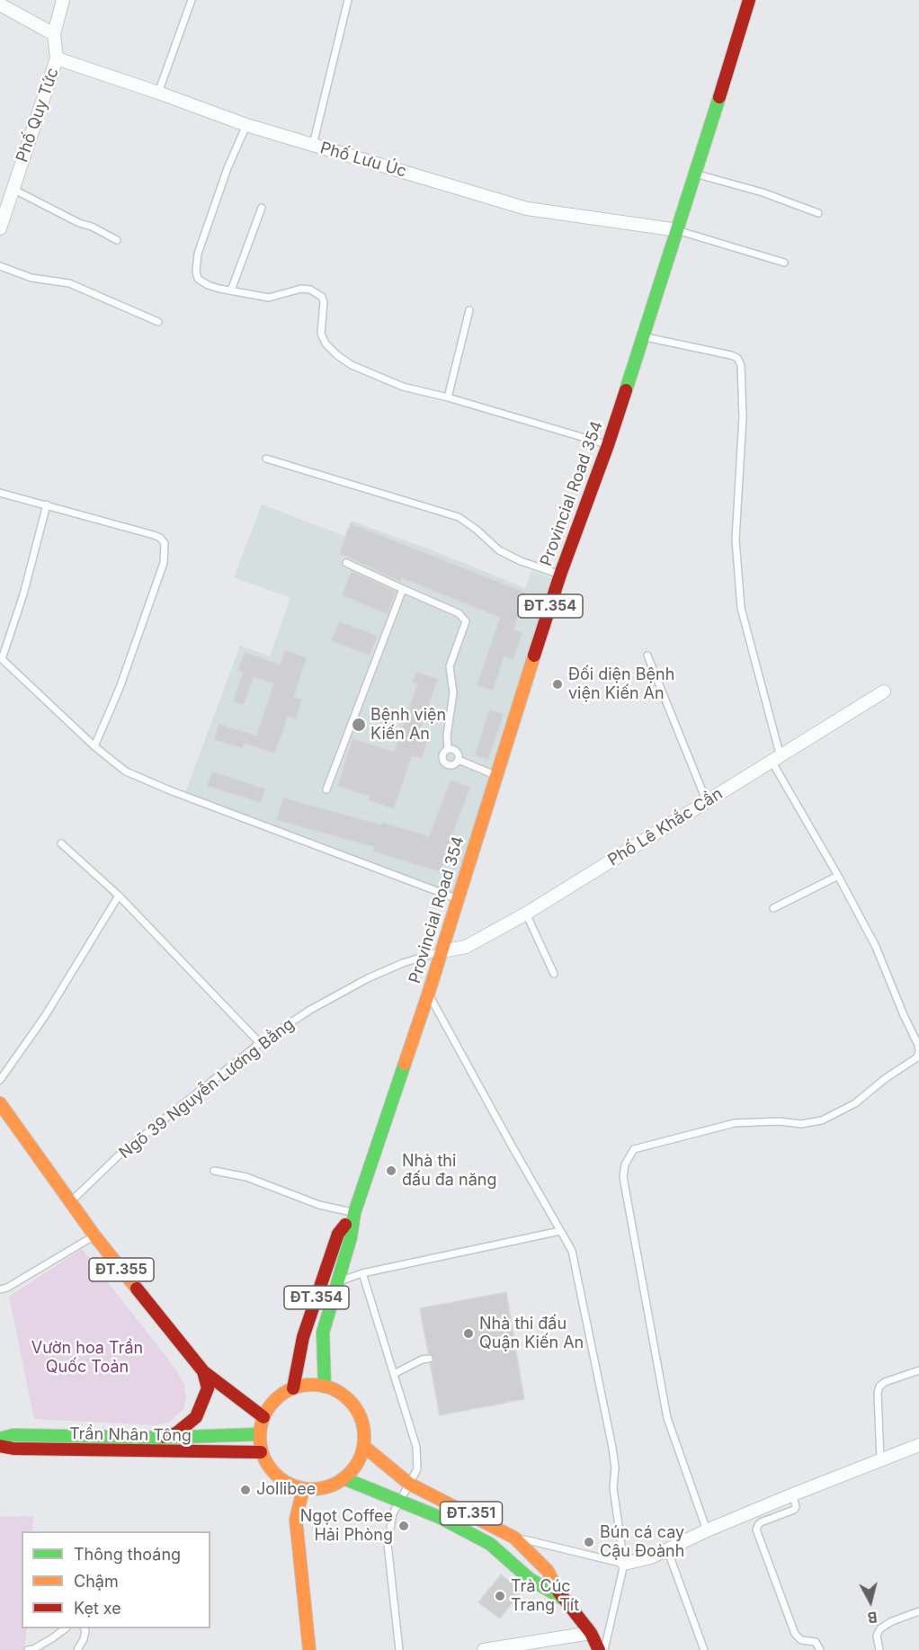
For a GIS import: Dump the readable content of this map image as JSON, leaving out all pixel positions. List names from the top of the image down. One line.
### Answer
{"streets":{"main road":["Provincial Road 354","ĐT.354","ĐT.355","Trần Nhân Tông","ĐT.351"],"street":["Phố Quy Tức","Phố Lưu Úc","Phố Lê Khắc Cần"],"lane":["Ngõ 39 Nguyễn Lương Bằng"]},"crossings":[["Phố Quy Tức","Phố Lưu Úc"],["Phố Lưu Úc","Provincial Road 354"],["Provincial Road 354","ĐT.354"],["Provincial Road 354","Phố Lê Khắc Cần"],["Provincial Road 354","Ngõ 39 Nguyễn Lương Bằng"],["ĐT.354","ĐT.355"],["ĐT.354","Trần Nhân Tông"],["ĐT.354","ĐT.351"],["Phố Lê Khắc Cần","Ngõ 39 Nguyễn Lương Bằng"],["Ngõ 39 Nguyễn Lương Bằng","ĐT.355"],["ĐT.355","Trần Nhân Tông"],["ĐT.355","ĐT.351"],["Trần Nhân Tông","ĐT.351"]],"parks":["Vườn hoa Trần Quốc Toản"],"places":["Đối diện Bệnh viện Kiến An","Bệnh viện Kiến An","Nhà thi đấu đa năng","Nhà thi đấu Quận Kiến An","Jollibee","Ngọt Coffee Hải Phòng","Bún cá cay Cậu Đoành","Trà Cúc Trang Tít"],"legend":["Thông thoáng","Chậm","Kẹt xe"],"north":"bottom"}
